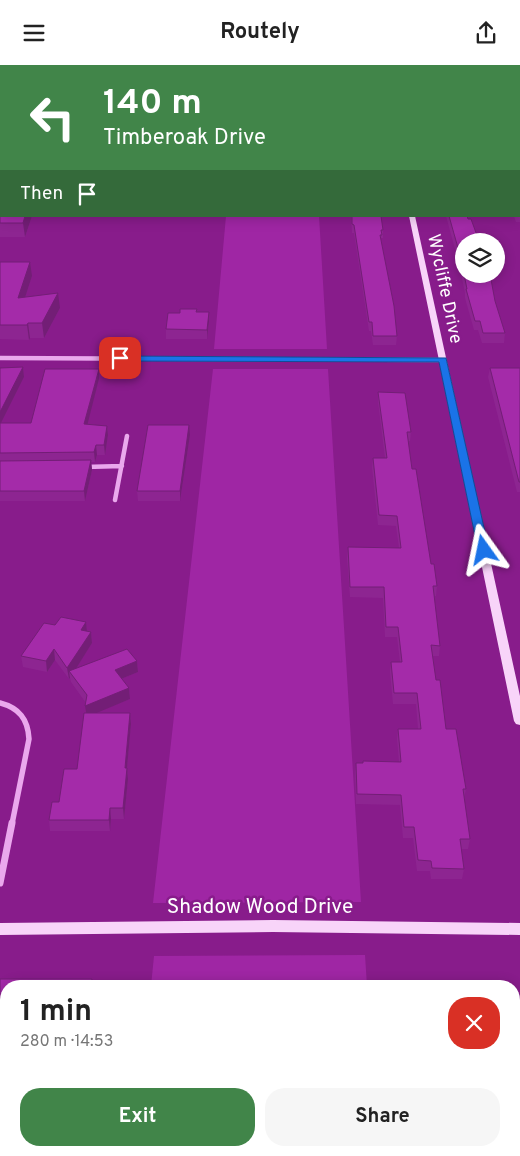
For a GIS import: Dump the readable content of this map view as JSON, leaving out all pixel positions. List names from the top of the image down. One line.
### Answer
{"streets":{"street":["Wycliffe Drive","Shadow Wood Drive"]},"page":{"header":"Routely","turn":["140 m","Timberoak Drive"],"then":"Then","heading":["1 min","280 m · 14:53"],"buttons":["Exit","Share"]}}
